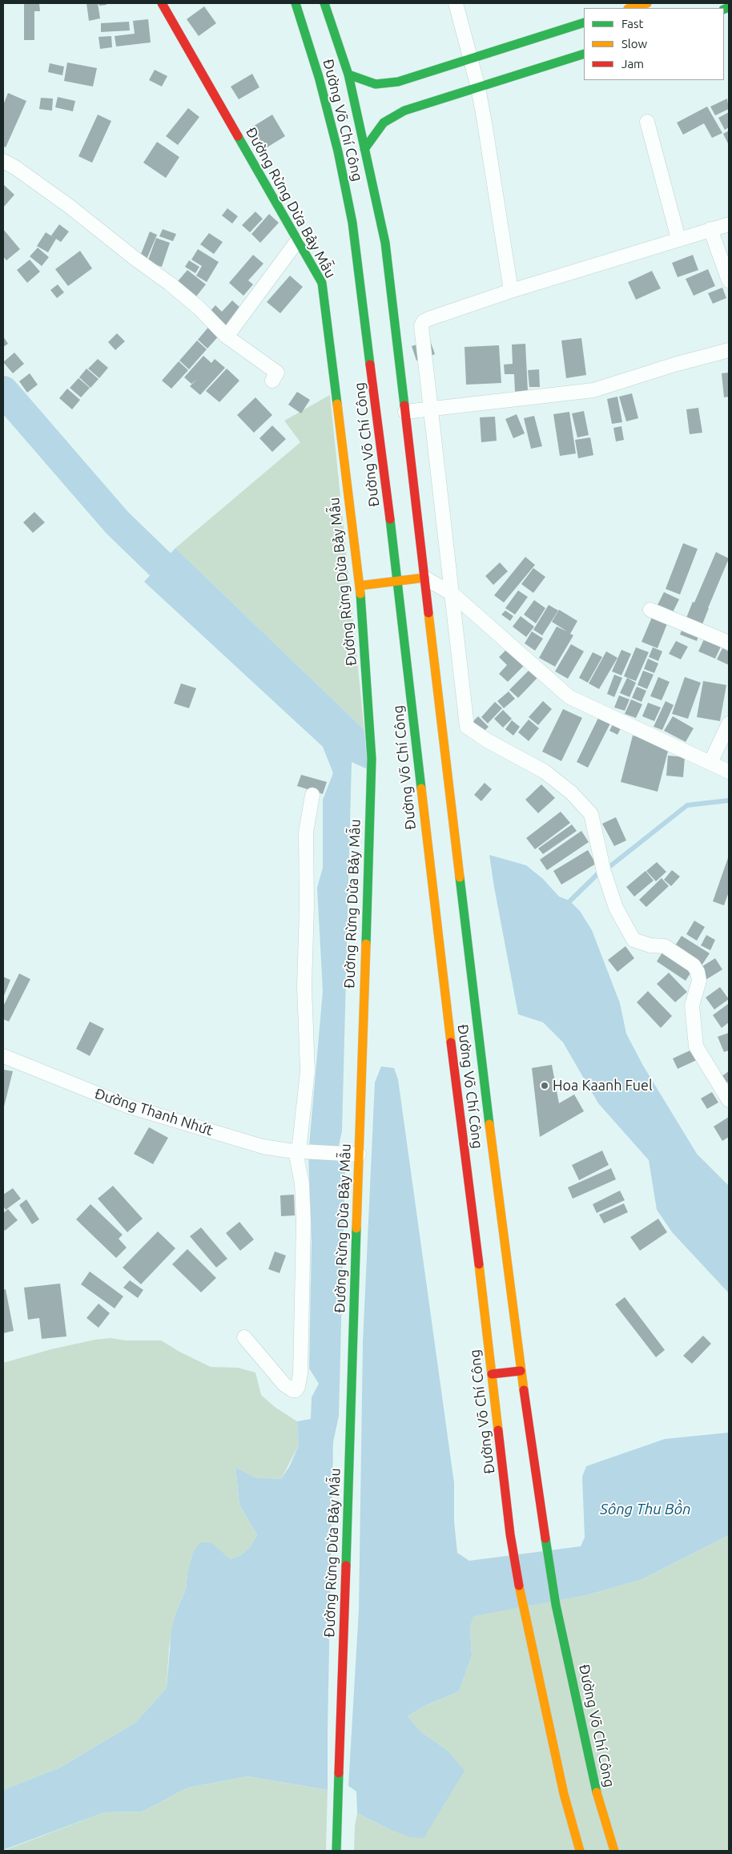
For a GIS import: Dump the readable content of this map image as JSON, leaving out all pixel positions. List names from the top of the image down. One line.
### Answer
{"streets":{"main road":["Đường Võ Chí Công","Đường Rừng Dừa Bảy Mẫu"],"street":["Đường Thanh Nhứt"]},"crossings":[["Đường Rừng Dừa Bảy Mẫu","Đường Thanh Nhứt"]],"water":["Sông Thu Bồn"],"places":["Hoa Kaanh Fuel"],"legend":["Fast","Slow","Jam"]}
